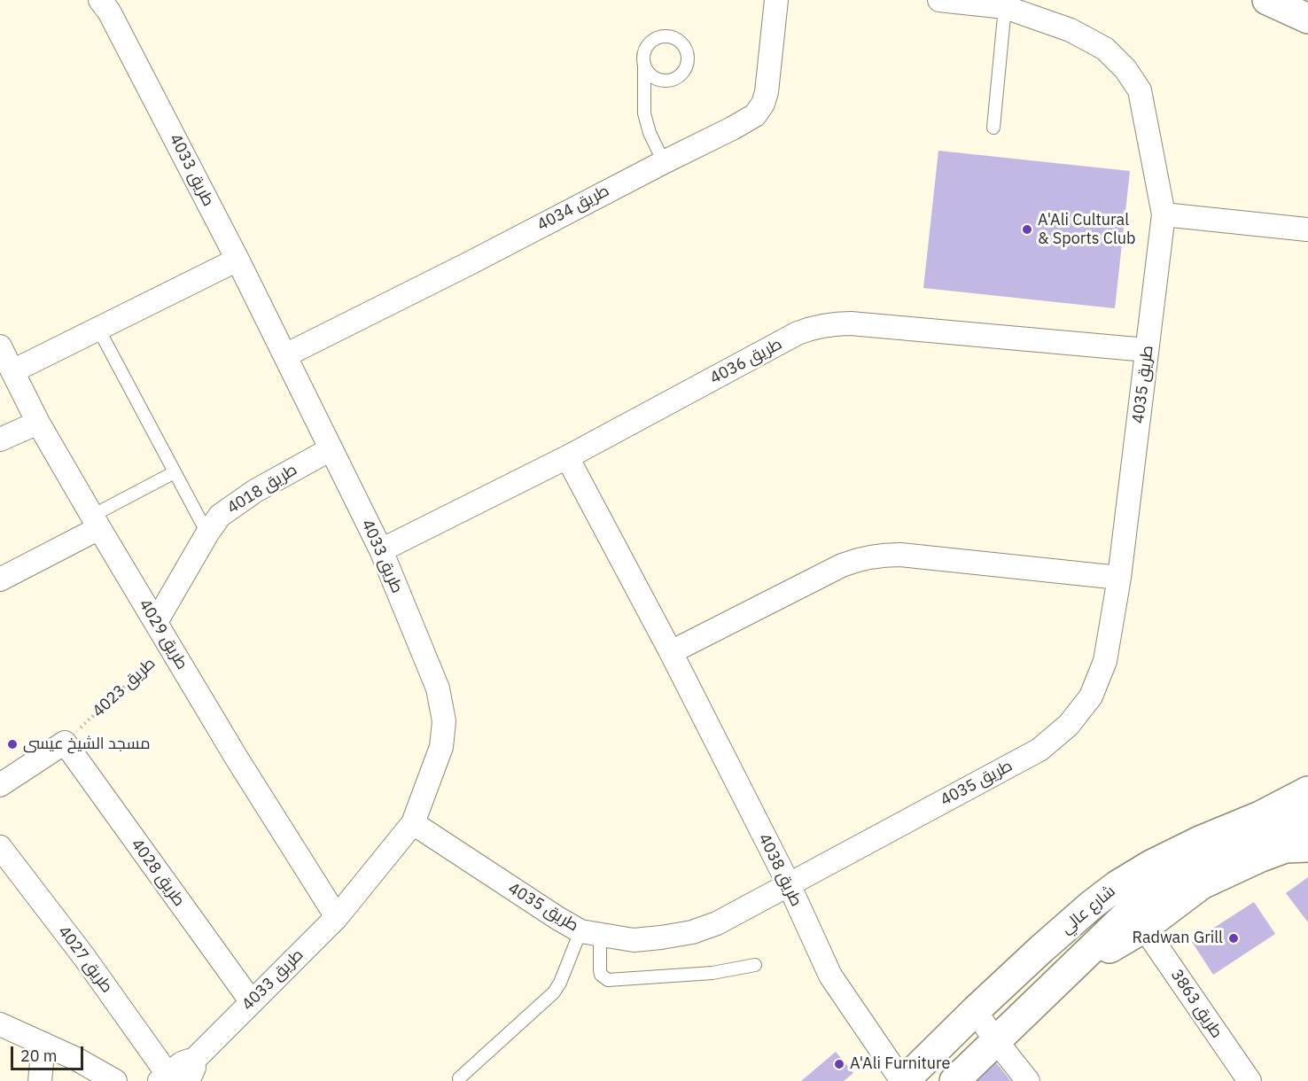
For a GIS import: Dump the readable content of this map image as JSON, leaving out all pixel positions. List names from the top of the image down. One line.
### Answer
{"streets":{"street":["طريق 4033","طريق 4034","طريق 4036","طريق 4035","طريق 4018","طريق 4029","طريق 4038","طريق 4028","شارع عالي","طريق 4027","طريق 3863"],"path":["طريق 4023"]},"crossings":[["طريق 4033","طريق 4034"],["طريق 4033","طريق 4036"],["طريق 4033","طريق 4035"],["طريق 4033","طريق 4018"],["طريق 4033","طريق 4029"],["طريق 4033","طريق 4028"],["طريق 4033","طريق 4027"],["طريق 4036","طريق 4035"],["طريق 4036","طريق 4038"],["طريق 4035","طريق 4038"],["طريق 4018","طريق 4029"],["طريق 4029","طريق 4023"],["طريق 4023","طريق 4028"],["طريق 4038","شارع عالي"]],"places":["A'Ali Cultural & Sports Club","مسجد الشيخ عيسى","Radwan Grill","A'Ali Furniture"],"scale_bar":"20 m"}
